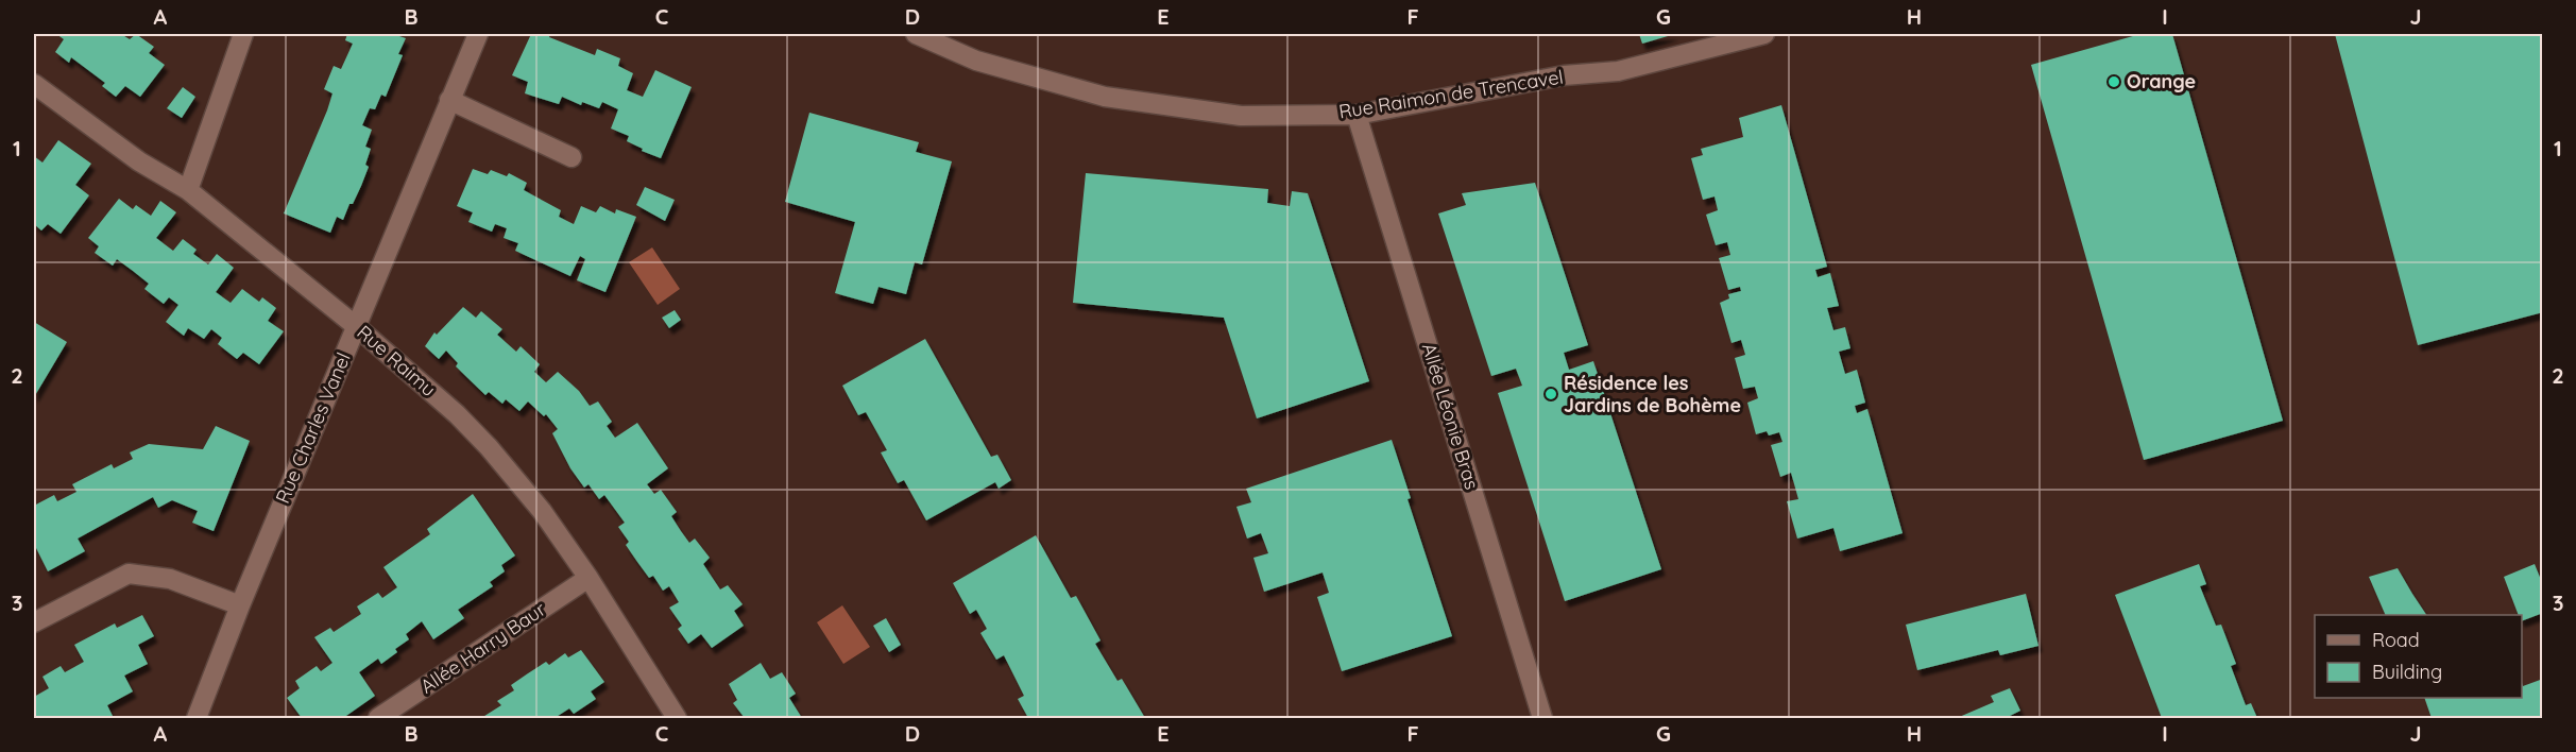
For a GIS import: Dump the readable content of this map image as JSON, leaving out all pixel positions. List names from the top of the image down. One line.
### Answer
{"streets":{"street":["Rue Raimon de Trencavel","Rue Raimu","Allée Léonie Bras","Rue Charles Vanel","Allée Harry Baur"]},"crossings":[["Rue Raimon de Trencavel","Allée Léonie Bras"],["Rue Raimu","Rue Charles Vanel"],["Rue Raimu","Allée Harry Baur"]],"places":["Orange","Résidence les Jardins de Bohème"],"legend":["Road","Building"],"grid":{"columns":["A","B","C","D","E","F","G","H","I","J"],"rows":["1","2","3"]}}
